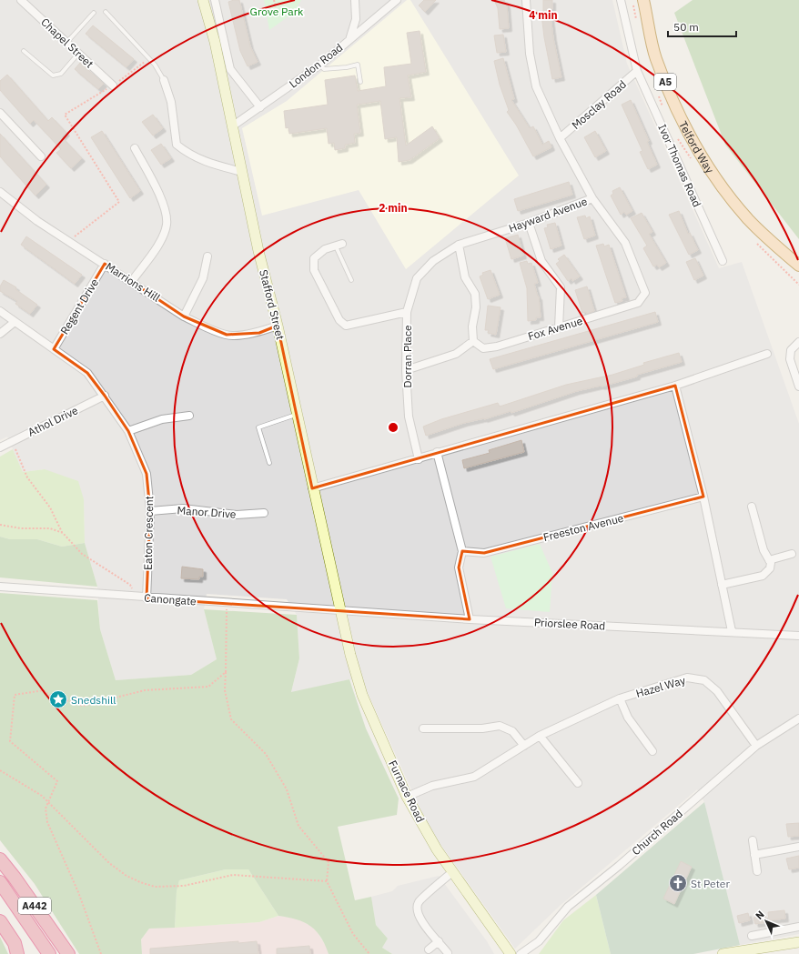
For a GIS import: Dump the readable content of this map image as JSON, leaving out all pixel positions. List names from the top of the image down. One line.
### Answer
{"streets":{"highway":["A442"],"main road":["A5","Telford Way"],"street":["Chapel Street","London Road","Mosclay Road","Ivor Thomas Road","Hayward Avenue","Marrions Hill","Stafford Street","Regent Drive","Fox Avenue","Dorran Place","Athol Drive","Manor Drive","Freeston Avenue","Eaton Crescent","Canongate","Priorslee Road","Hazel Way","Furnace Road","Church Road"]},"crossings":[["London Road","Stafford Street"],["Mosclay Road","Ivor Thomas Road"],["Mosclay Road","Hayward Avenue"],["Hayward Avenue","Fox Avenue"],["Hayward Avenue","Dorran Place"],["Marrions Hill","Stafford Street"],["Marrions Hill","Regent Drive"],["Stafford Street","Canongate"],["Stafford Street","Priorslee Road"],["Stafford Street","Furnace Road"],["Regent Drive","Eaton Crescent"],["Athol Drive","Eaton Crescent"],["Manor Drive","Eaton Crescent"],["Eaton Crescent","Canongate"],["Canongate","Priorslee Road"],["Canongate","Furnace Road"],["Priorslee Road","Furnace Road"],["Hazel Way","Furnace Road"],["Hazel Way","Church Road"]],"parks":["Grove Park"],"places":{"place":["Snedshill"],"church":["St Peter"]},"scale_bar":"50 m","north":"top left","rings":["4 min","2 min"]}
